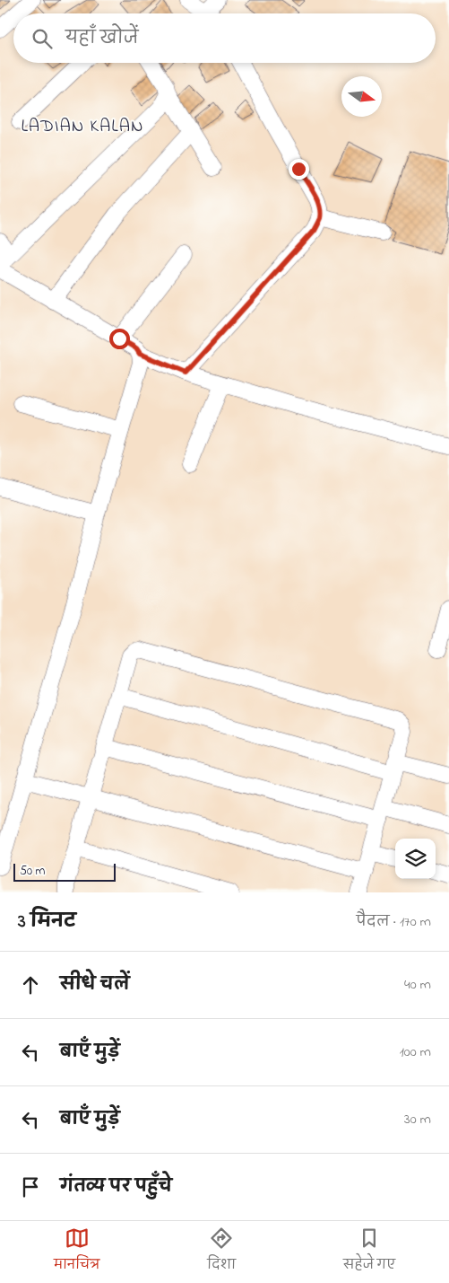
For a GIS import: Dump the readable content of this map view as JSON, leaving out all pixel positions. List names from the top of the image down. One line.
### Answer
{"districts":["LADIAN KALAN"],"scale_bar":"50 m","north":"right","page":{"search":"यहाँ खोजें","scale":"50 m","heading":["3 मिनट","पैदल · 170 m"],"list":[["सीधे चलें","40 m"],["बाएँ मुड़ें","100 m"],["बाएँ मुड़ें","30 m"],"गंतव्य पर पहुँचे"],"nav":["मानचित्र","दिशा","सहेजे गए"]}}
